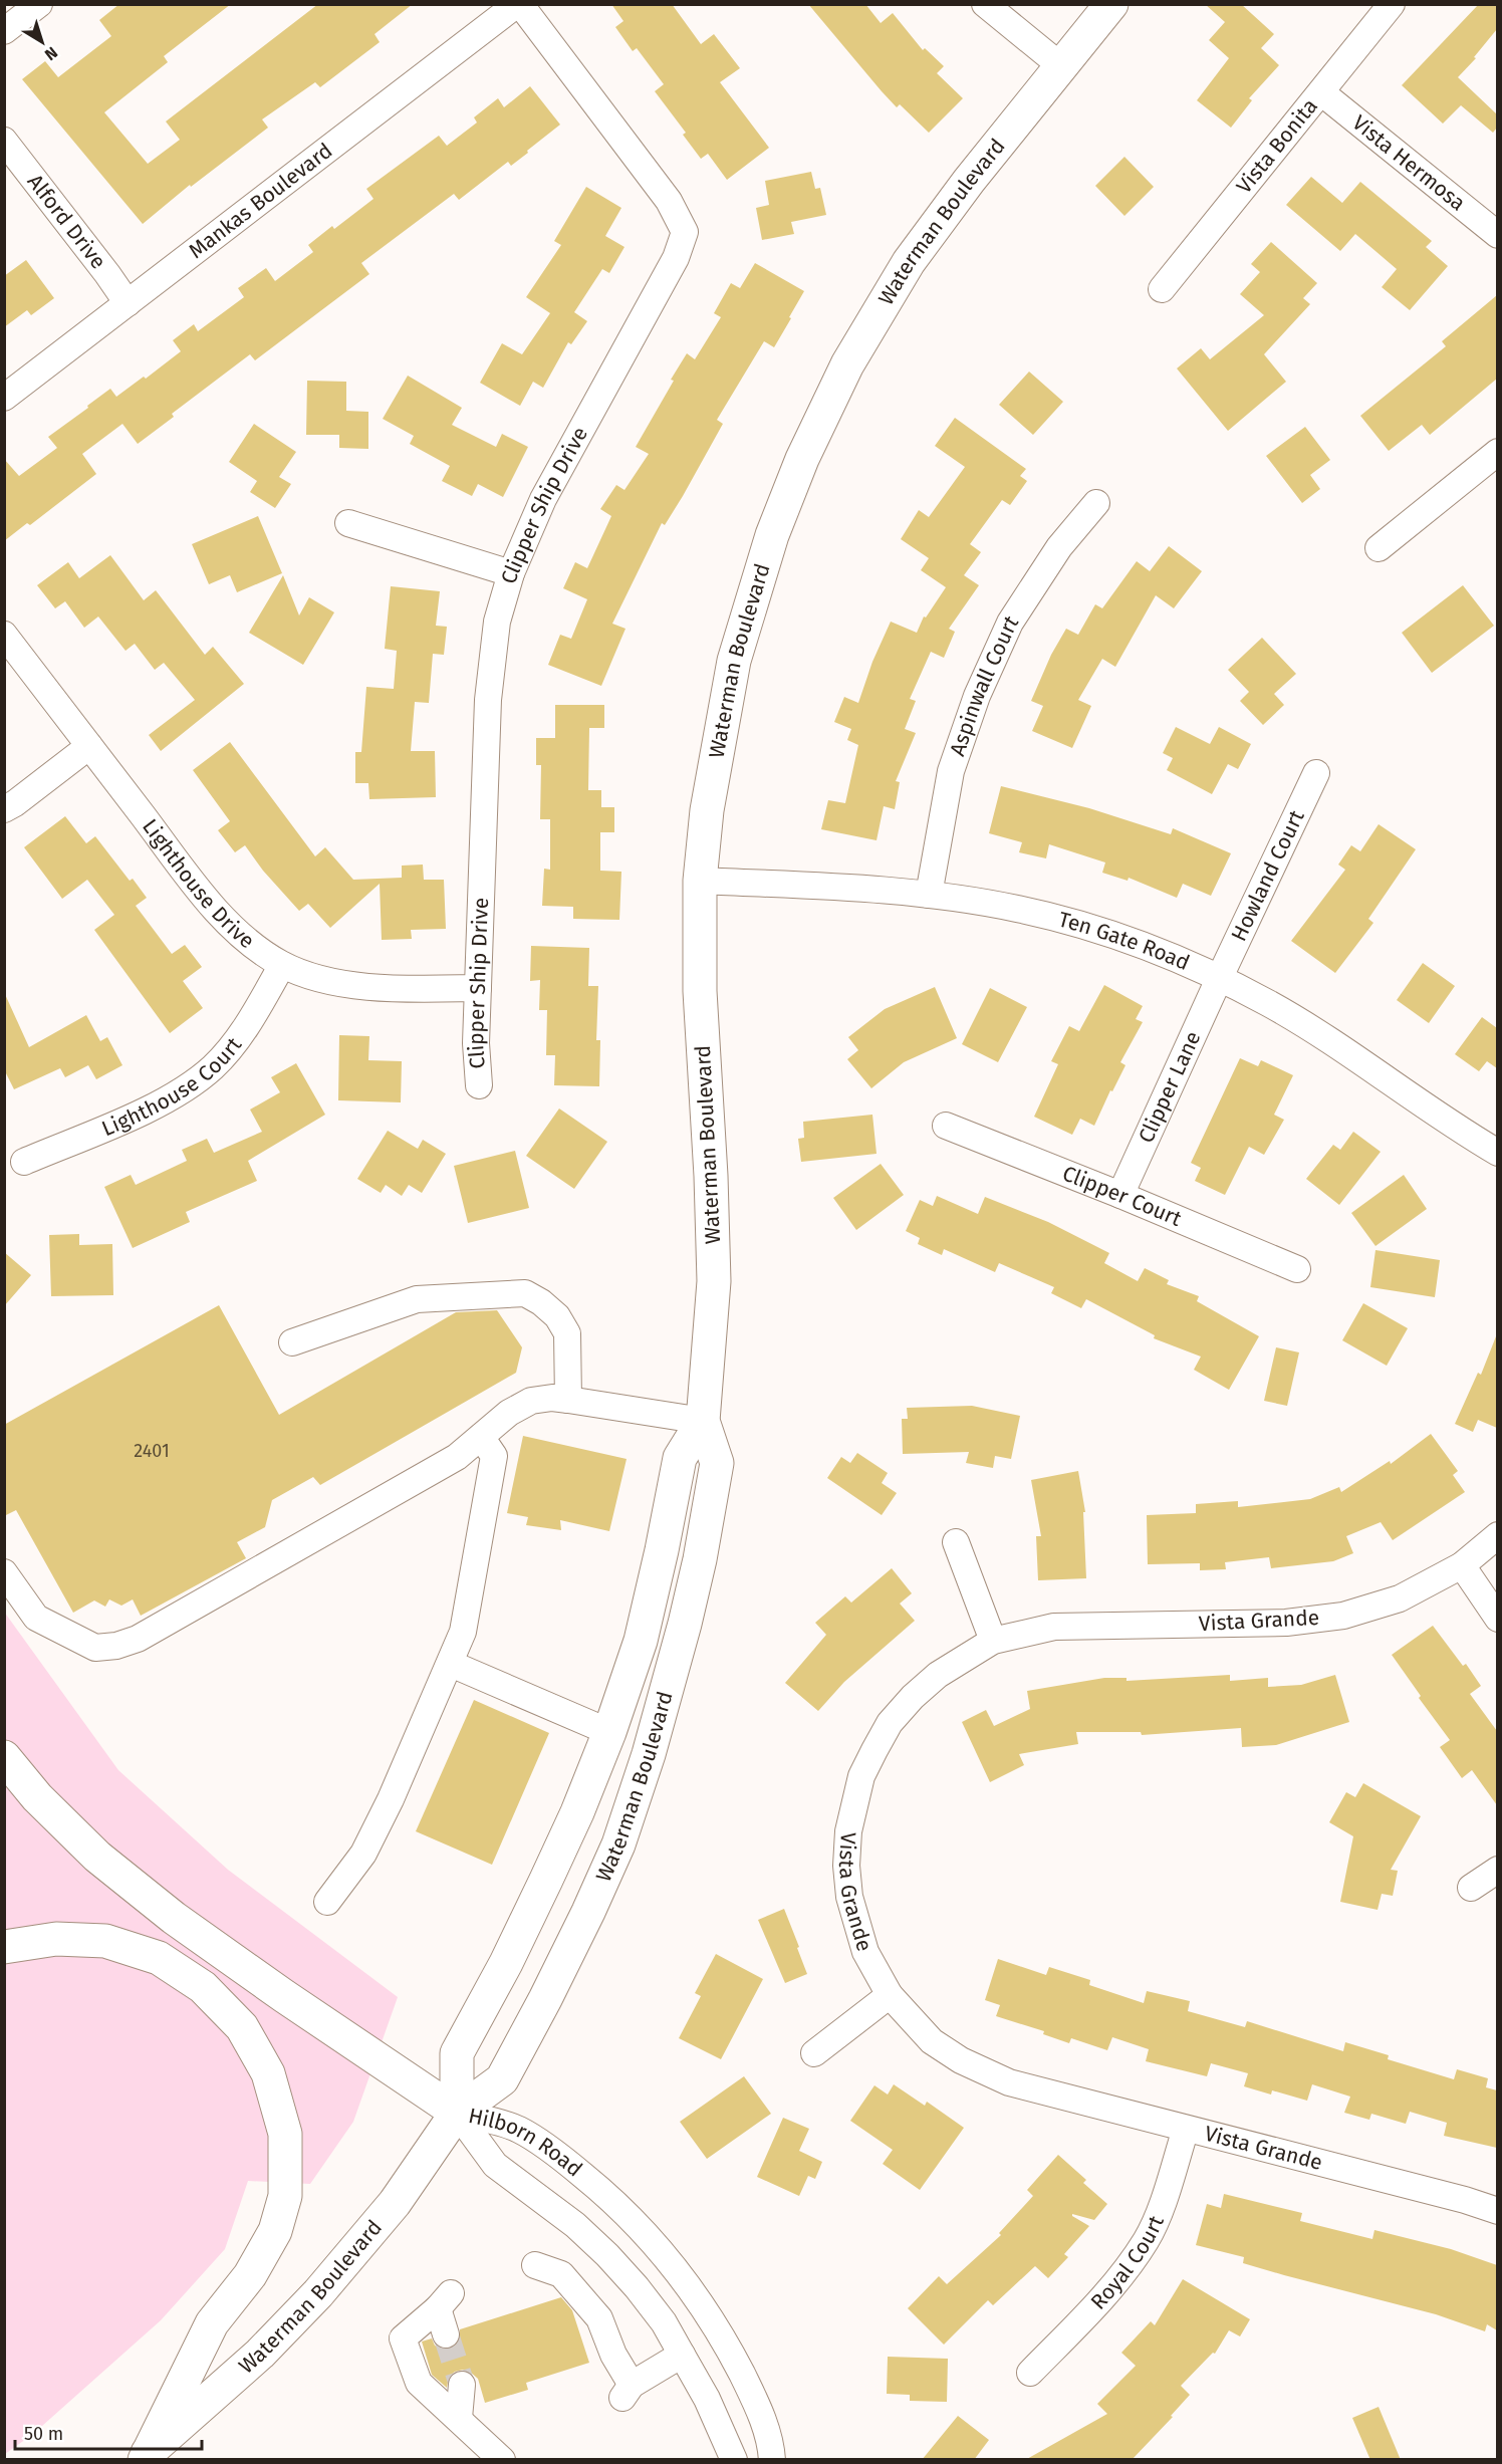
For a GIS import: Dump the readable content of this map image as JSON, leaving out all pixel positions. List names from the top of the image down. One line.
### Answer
{"streets":{"main road":["Waterman Boulevard"],"street":["Vista Bonita","Vista Hermosa","Mankas Boulevard","Alford Drive","Clipper Ship Drive","Aspinwall Court","Howland Court","Lighthouse Drive","Ten Gate Road","Lighthouse Court","Clipper Lane","Clipper Court","Vista Grande","Hilborn Road","Royal Court"]},"crossings":[["Vista Bonita","Vista Hermosa"],["Mankas Boulevard","Alford Drive"],["Mankas Boulevard","Clipper Ship Drive"],["Waterman Boulevard","Ten Gate Road"],["Waterman Boulevard","Hilborn Road"],["Clipper Ship Drive","Lighthouse Drive"],["Aspinwall Court","Ten Gate Road"],["Howland Court","Ten Gate Road"],["Howland Court","Clipper Lane"],["Lighthouse Drive","Lighthouse Court"],["Ten Gate Road","Clipper Lane"],["Clipper Lane","Clipper Court"],["Vista Grande","Royal Court"]],"house_numbers":["2401"],"scale_bar":"50 m","north":"bottom right"}
